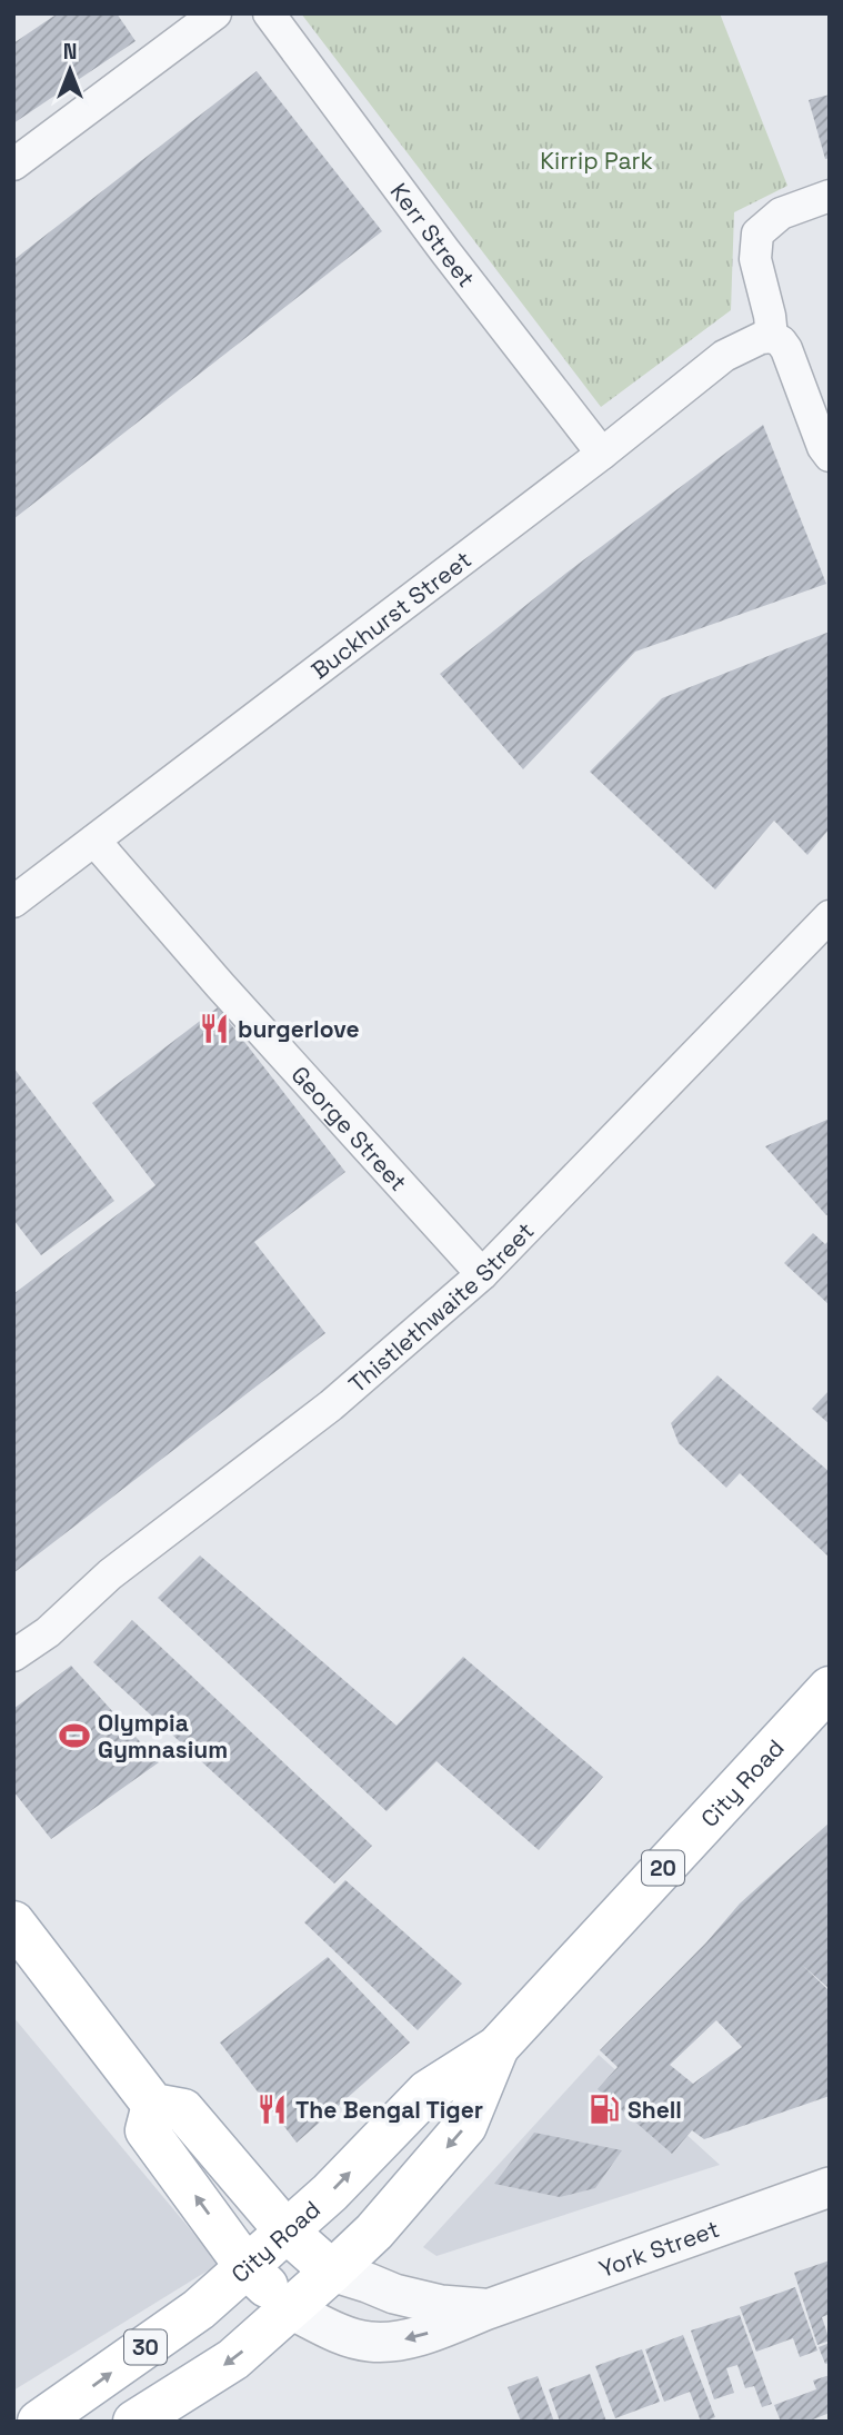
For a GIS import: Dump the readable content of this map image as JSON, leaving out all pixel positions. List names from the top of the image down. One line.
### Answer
{"streets":{"main road":["City Road","20","30"],"street":["Kerr Street","Buckhurst Street","George Street","Thistlethwaite Street","York Street"]},"crossings":[["Kerr Street","Buckhurst Street"],["Buckhurst Street","George Street"],["George Street","Thistlethwaite Street"],["City Road","York Street"]],"parks":["Kirrip Park"],"places":{"restaurant":["burgerlove","The Bengal Tiger"],"sports":["Olympia Gymnasium"],"fuel station":["Shell"]},"north":"top"}
